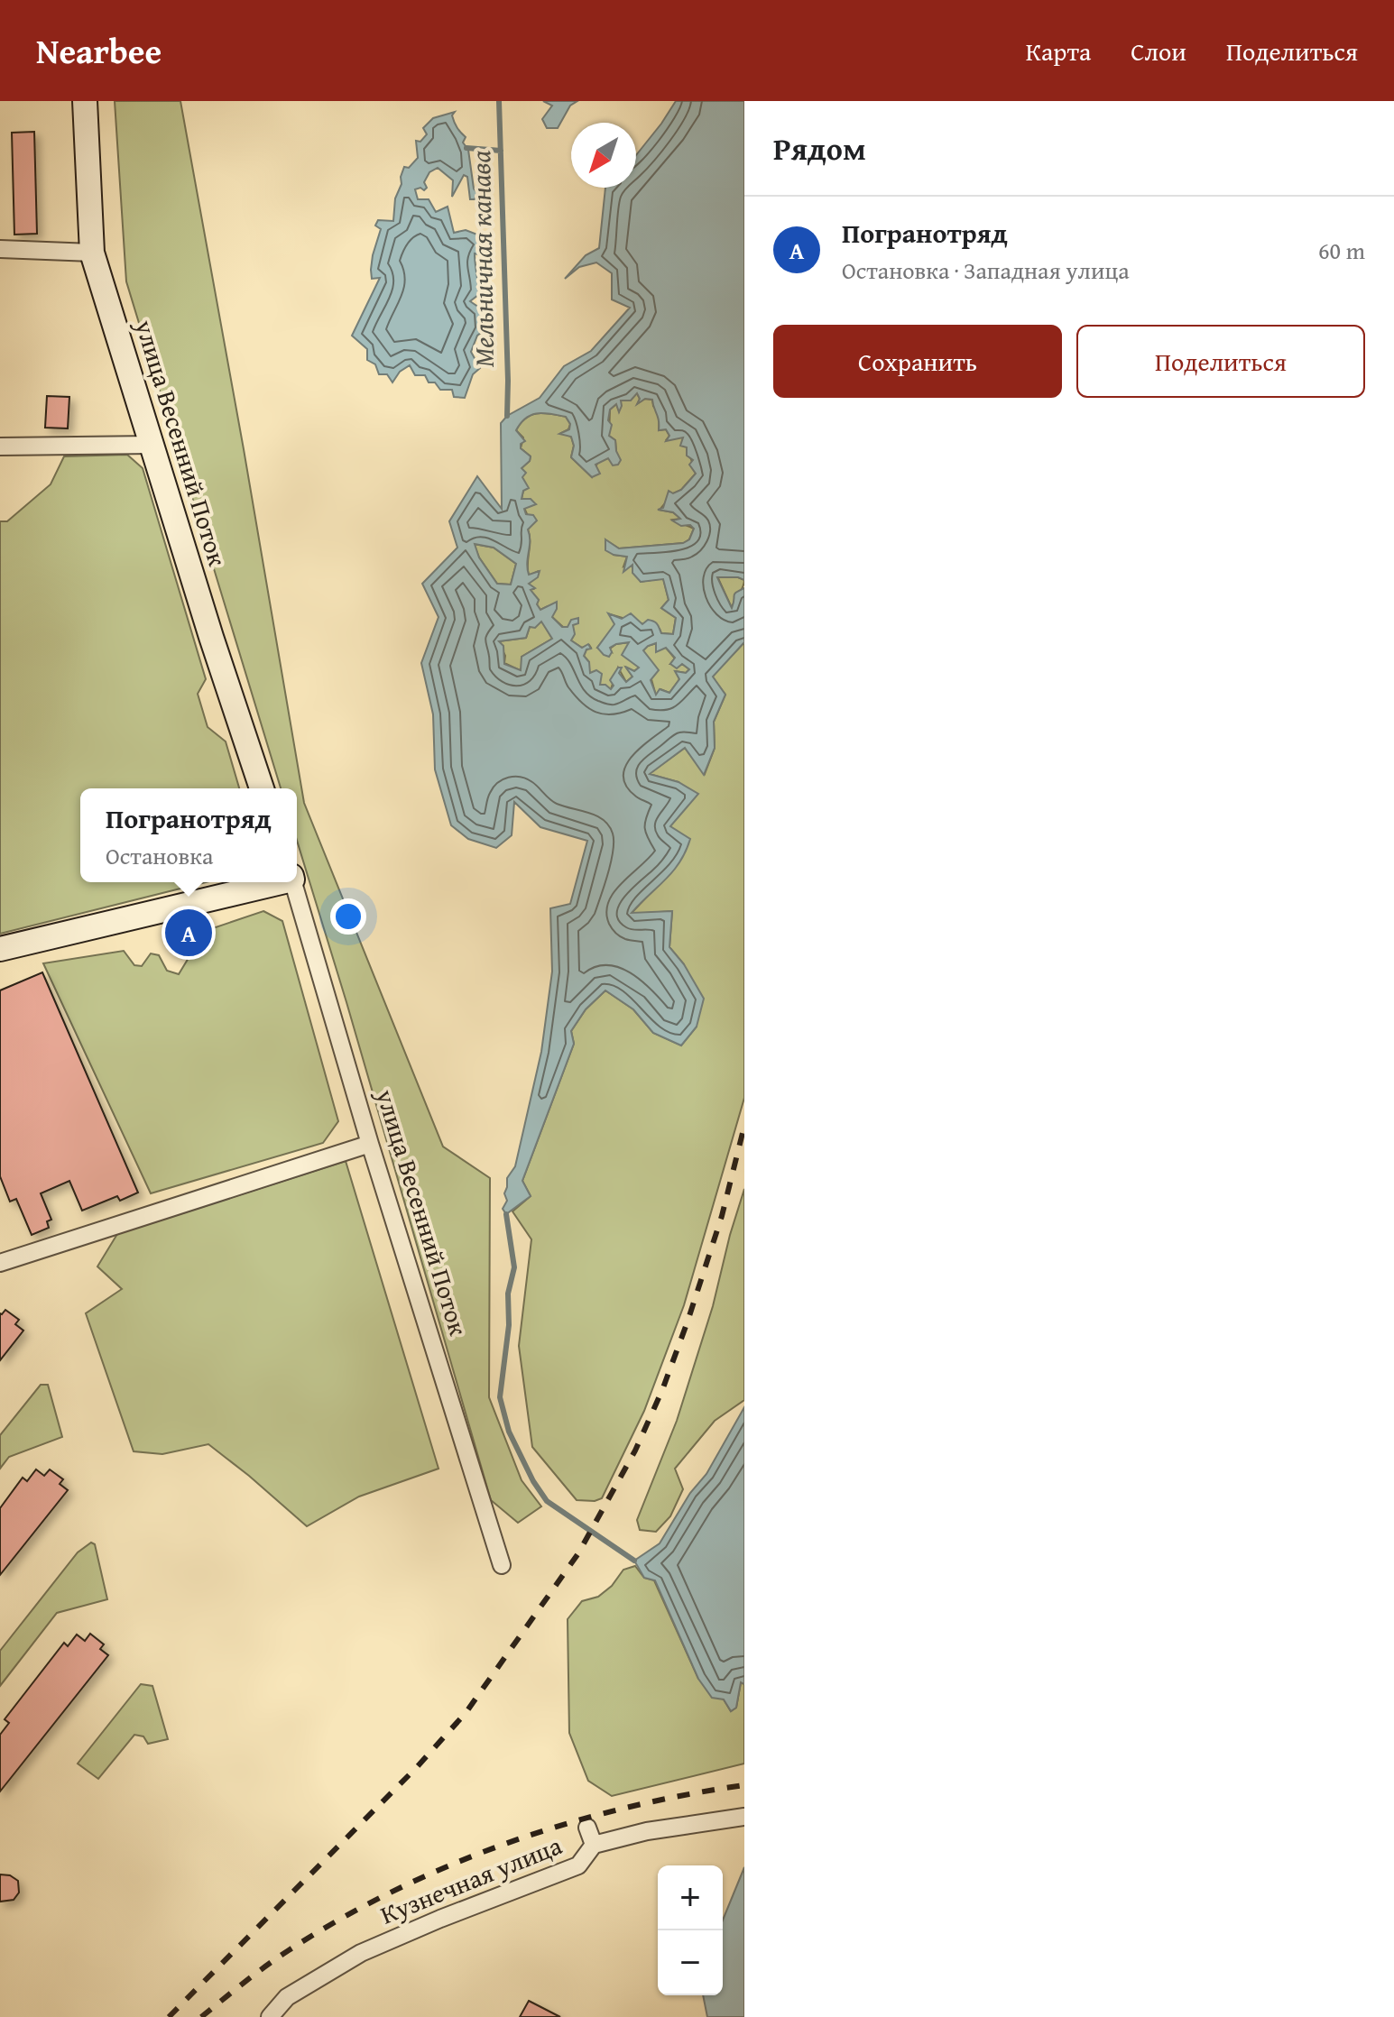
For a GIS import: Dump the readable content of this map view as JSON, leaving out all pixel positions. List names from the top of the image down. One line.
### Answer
{"streets":{"street":["улица Весенний Поток","Кузнечная улица"]},"water":["Мельничная канава"],"north":"bottom left","page":{"header":"Nearbee","nav":["Карта","Слои","Поделиться"],"heading":"Рядом","list":[{"mark":"A","name":"Погранотряд","note":"Остановка · Западная улица","value":"60 m"}],"buttons":["Сохранить","Поделиться"],"popup":["Погранотряд","Остановка"],"pins":"A","map_buttons":["+","−"]}}
